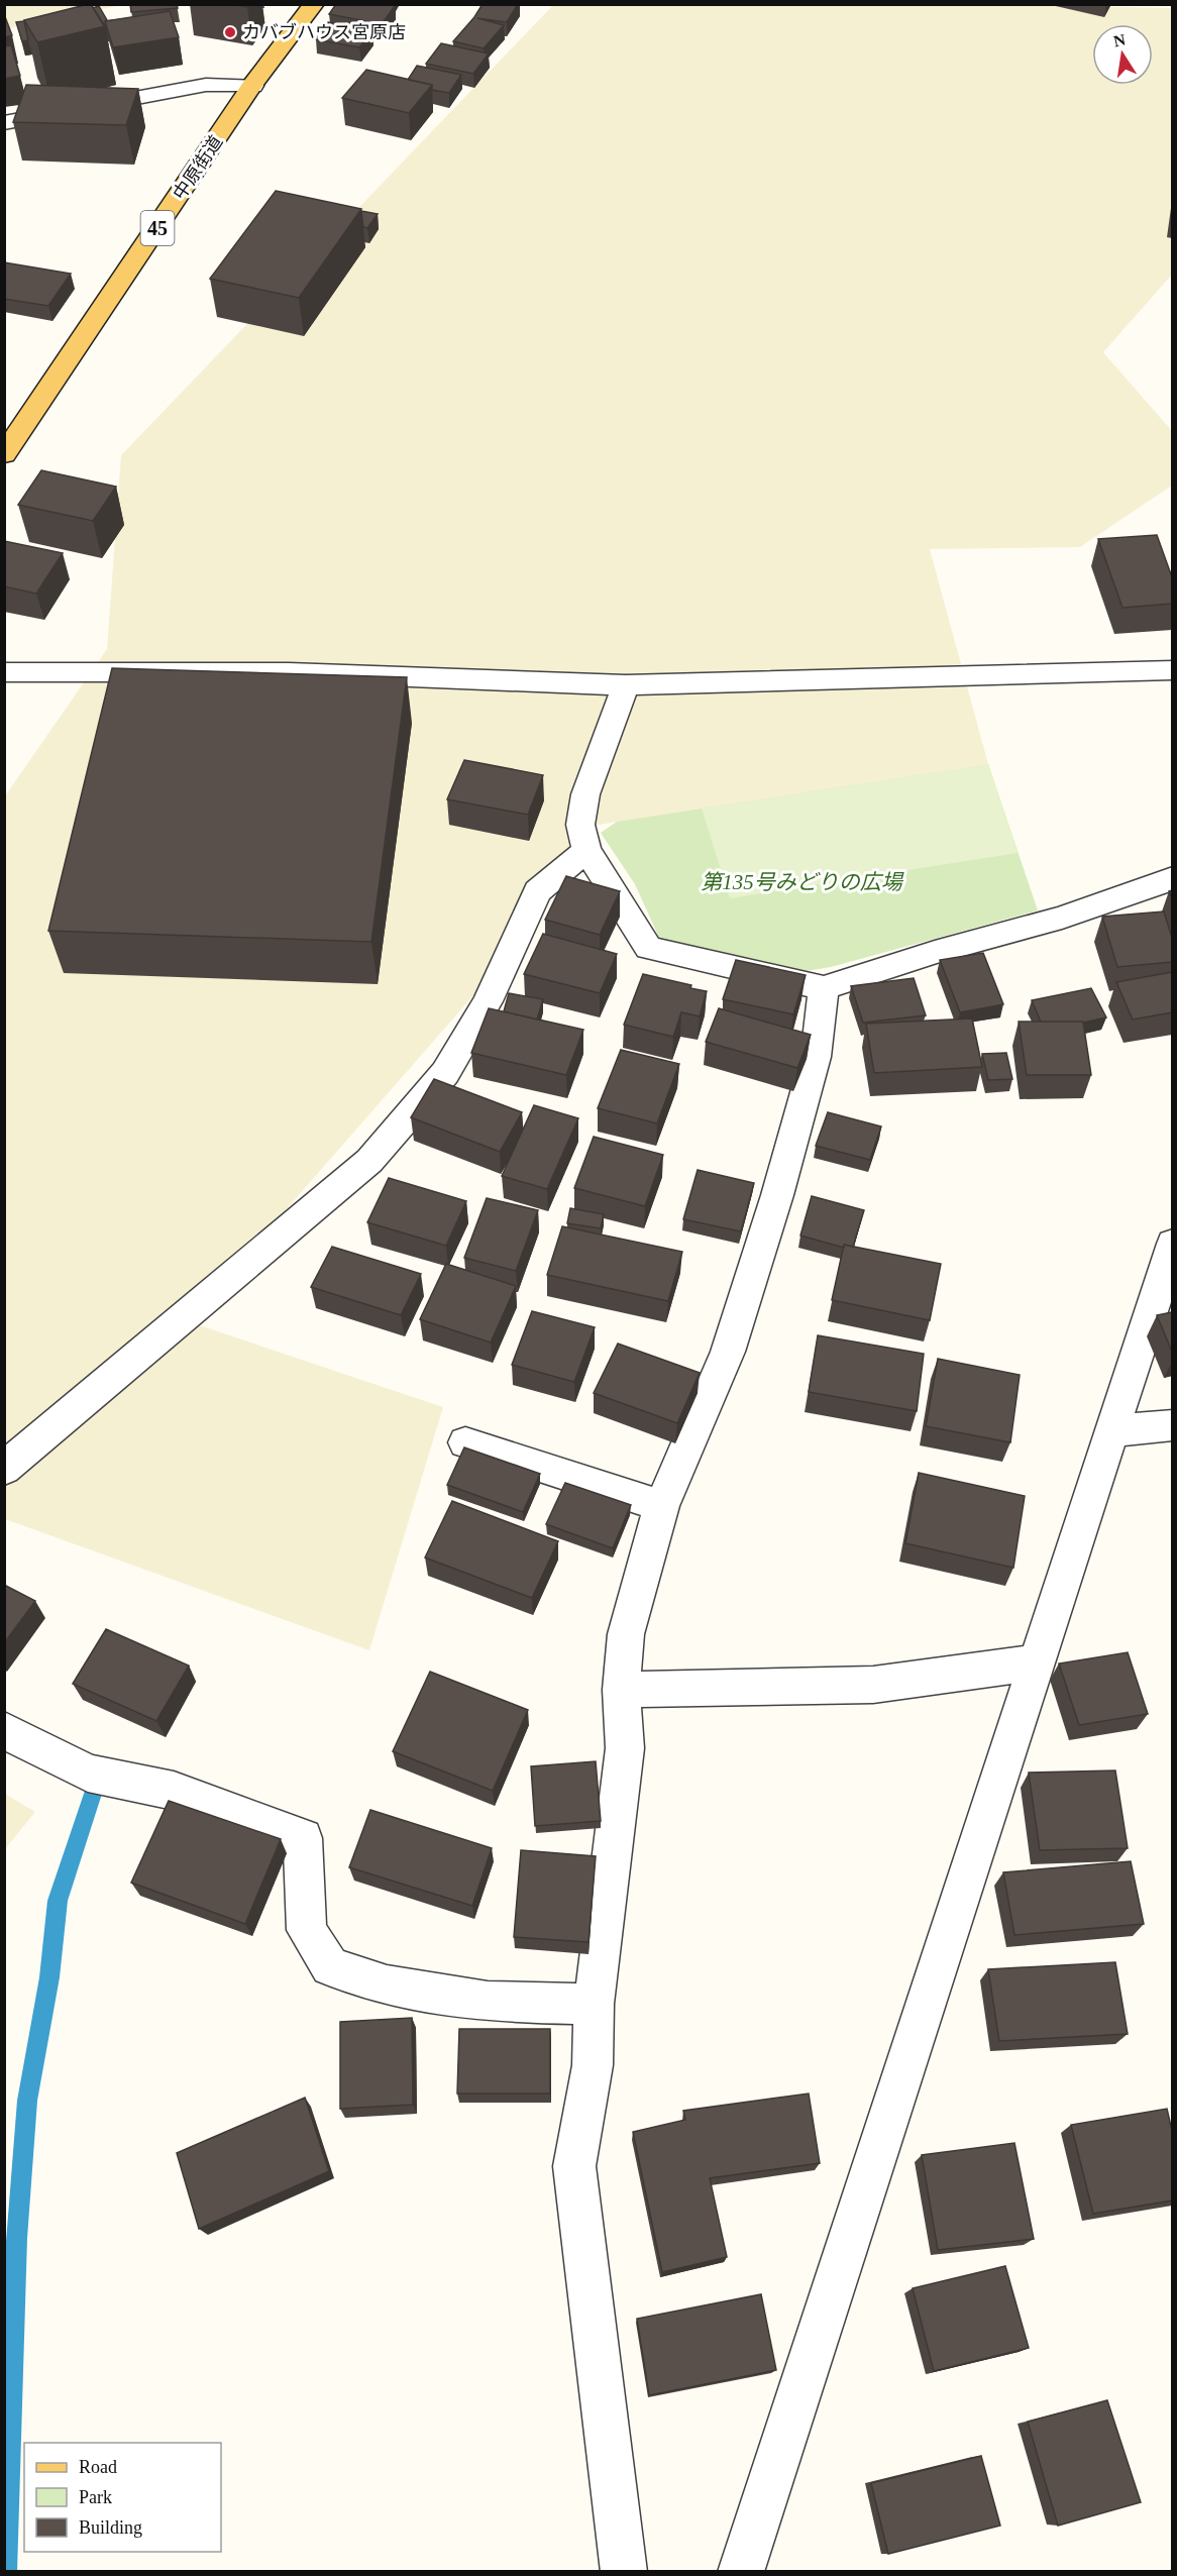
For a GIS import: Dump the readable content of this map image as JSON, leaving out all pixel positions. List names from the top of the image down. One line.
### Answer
{"streets":{"main road":["中原街道","45"]},"parks":["第135号みどりの広場"],"places":["カバブハウス宮原店"],"legend":["Road","Park","Building"],"north":"top"}
